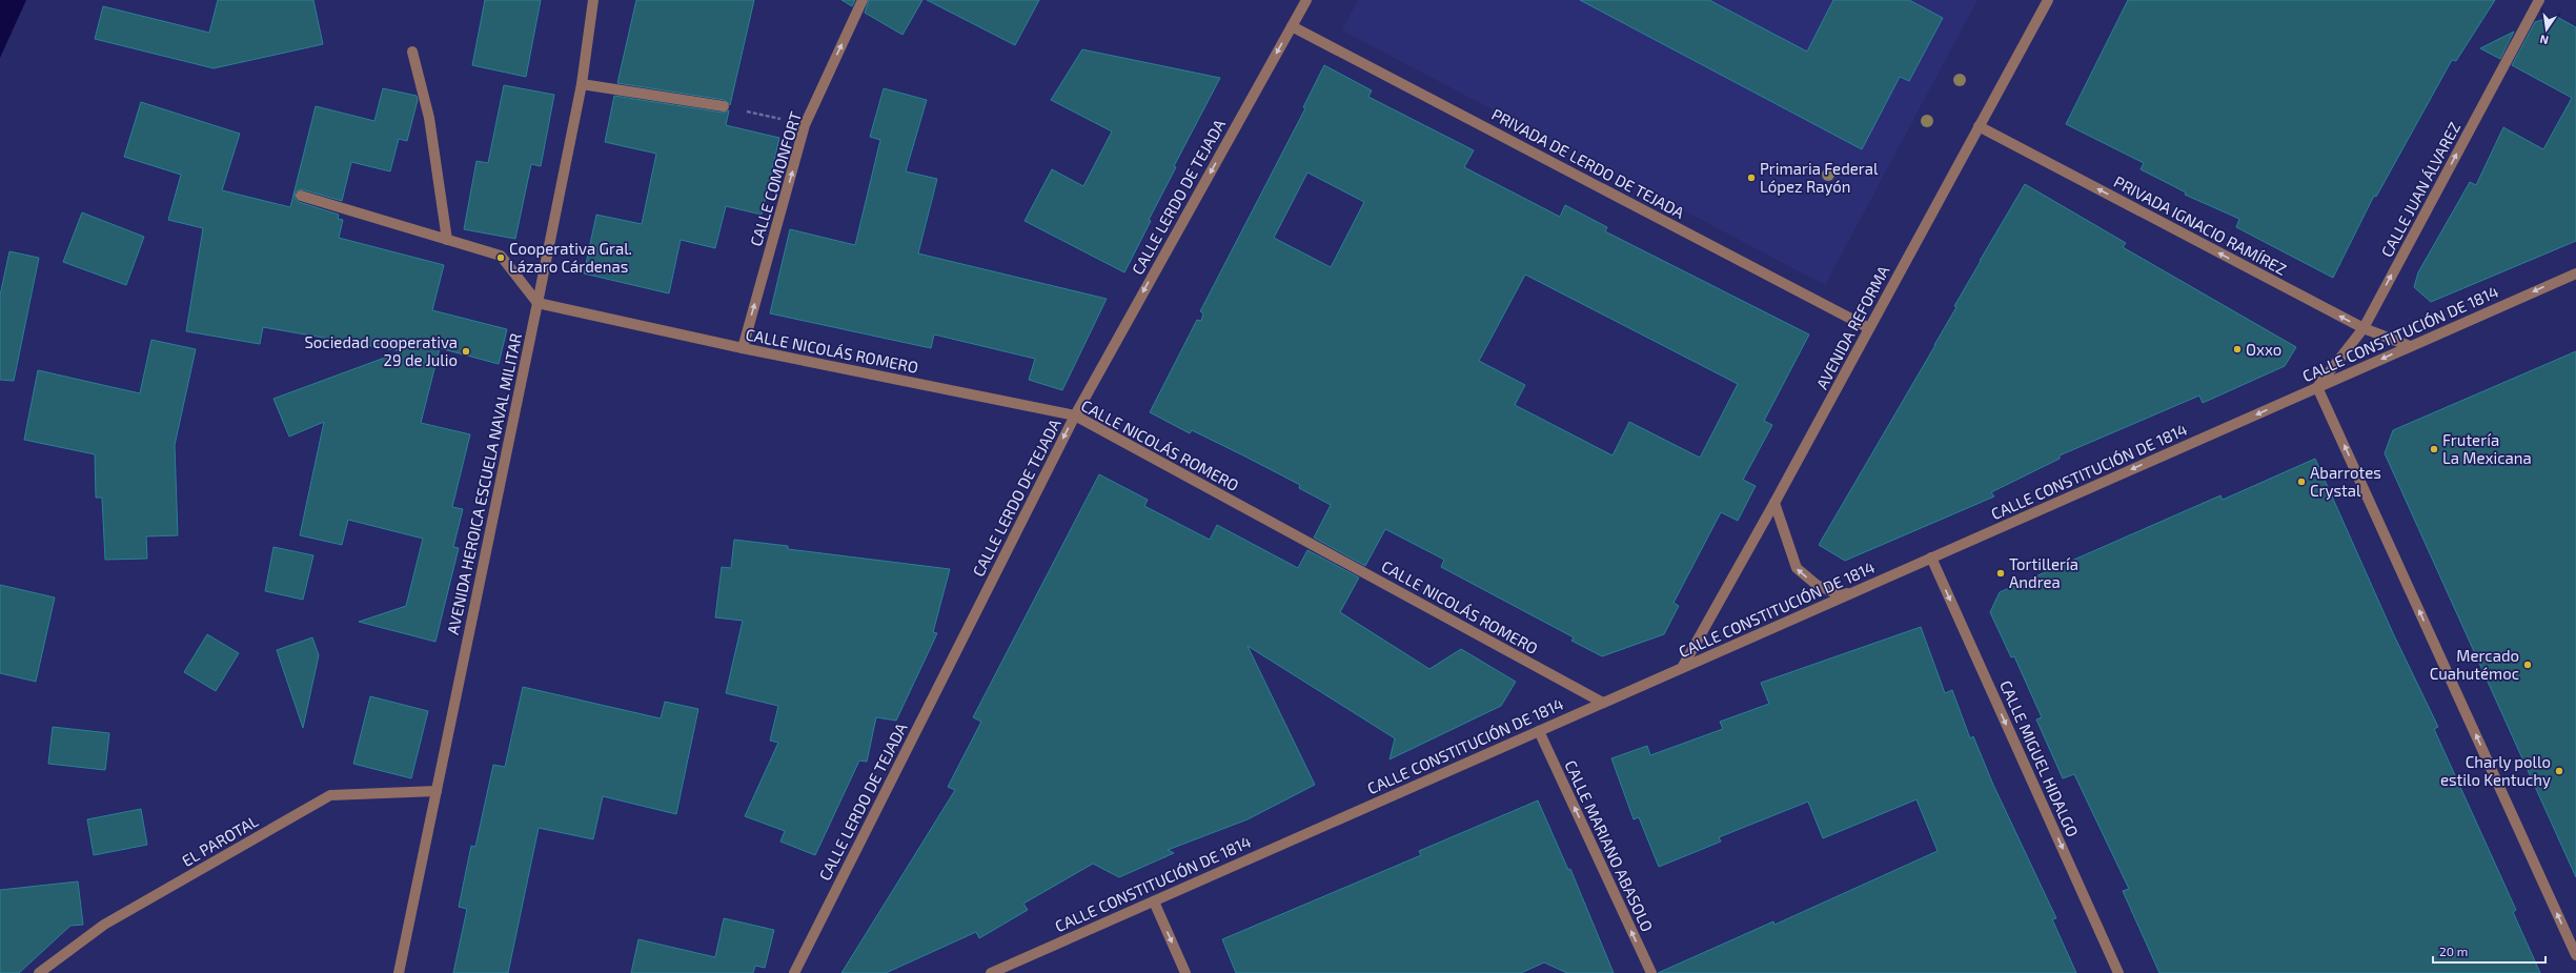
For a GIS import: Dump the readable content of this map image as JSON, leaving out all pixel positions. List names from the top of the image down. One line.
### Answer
{"streets":{"street":["PRIVADA DE LERDO DE TEJADA","CALLE COMONFORT","CALLE JUAN ÁLVAREZ","CALLE LERDO DE TEJADA","PRIVADA IGNACIO RAMÍREZ","AVENIDA REFORMA","CALLE CONSTITUCIÓN DE 1814","CALLE NICOLÁS ROMERO","AVENIDA HEROICA ESCUELA NAVAL MILITAR","CALLE MIGUEL HIDALGO","EL PAROTAL","CALLE MARIANO ABASOLO"]},"crossings":[["PRIVADA DE LERDO DE TEJADA","CALLE LERDO DE TEJADA"],["PRIVADA DE LERDO DE TEJADA","AVENIDA REFORMA"],["CALLE COMONFORT","CALLE NICOLÁS ROMERO"],["CALLE JUAN ÁLVAREZ","PRIVADA IGNACIO RAMÍREZ"],["CALLE JUAN ÁLVAREZ","CALLE CONSTITUCIÓN DE 1814"],["CALLE LERDO DE TEJADA","CALLE NICOLÁS ROMERO"],["PRIVADA IGNACIO RAMÍREZ","AVENIDA REFORMA"],["PRIVADA IGNACIO RAMÍREZ","CALLE CONSTITUCIÓN DE 1814"],["AVENIDA REFORMA","CALLE CONSTITUCIÓN DE 1814"],["CALLE CONSTITUCIÓN DE 1814","CALLE NICOLÁS ROMERO"],["CALLE CONSTITUCIÓN DE 1814","CALLE MIGUEL HIDALGO"],["CALLE CONSTITUCIÓN DE 1814","CALLE MARIANO ABASOLO"],["CALLE NICOLÁS ROMERO","AVENIDA HEROICA ESCUELA NAVAL MILITAR"],["AVENIDA HEROICA ESCUELA NAVAL MILITAR","EL PAROTAL"]],"one_way":["CALLE COMONFORT","CALLE JUAN ÁLVAREZ","CALLE LERDO DE TEJADA","PRIVADA IGNACIO RAMÍREZ","CALLE CONSTITUCIÓN DE 1814","CALLE MIGUEL HIDALGO","CALLE MARIANO ABASOLO"],"places":["Primaria Federal López Rayón","Cooperativa Gral. Lázaro Cárdenas","Oxxo","Sociedad cooperativa 29 de Julio","Frutería La Mexicana","Abarrotes Crystal","Tortillería Andrea","Mercado Cuahutémoc","Charly pollo estilo Kentuchy"],"scale_bar":"20 m","north":"bottom"}
